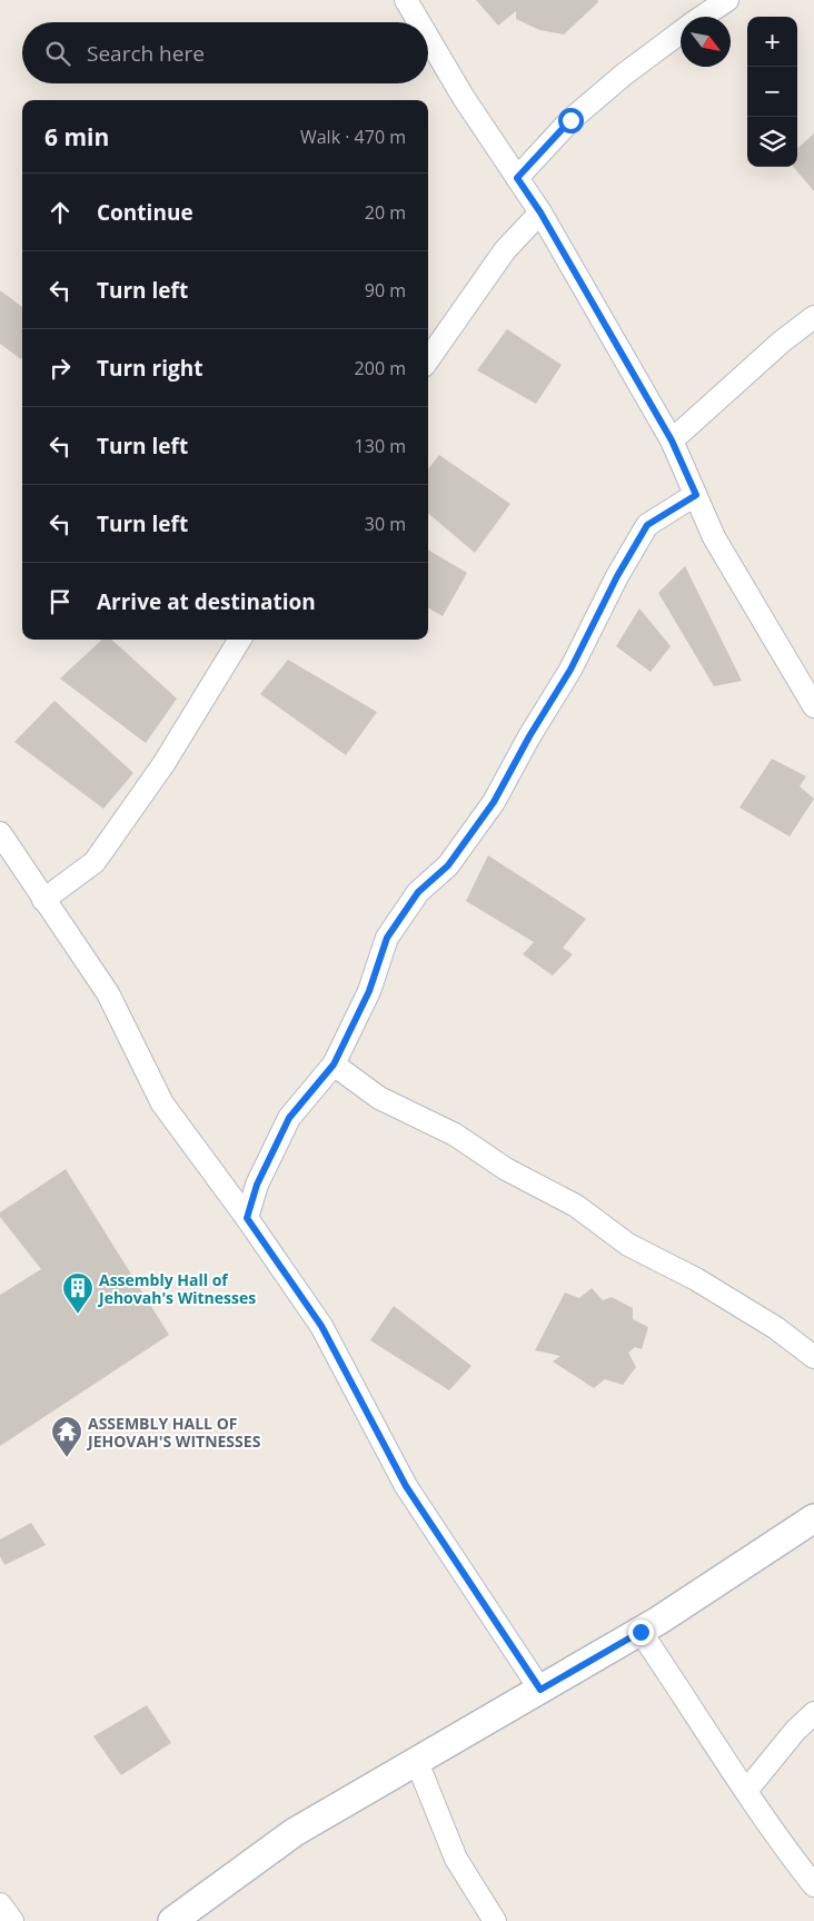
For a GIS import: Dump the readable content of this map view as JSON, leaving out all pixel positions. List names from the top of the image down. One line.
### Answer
{"places":{"building":["Assembly Hall of Jehovah's Witnesses"],"temple":["ASSEMBLY HALL OF JEHOVAH'S WITNESSES"]},"north":"bottom right","page":{"map_buttons":["+","−"],"search":"Search here","heading":["6 min","Walk · 470 m"],"list":[["Continue","20 m"],["Turn left","90 m"],["Turn right","200 m"],["Turn left","130 m"],["Turn left","30 m"],"Arrive at destination"]}}
